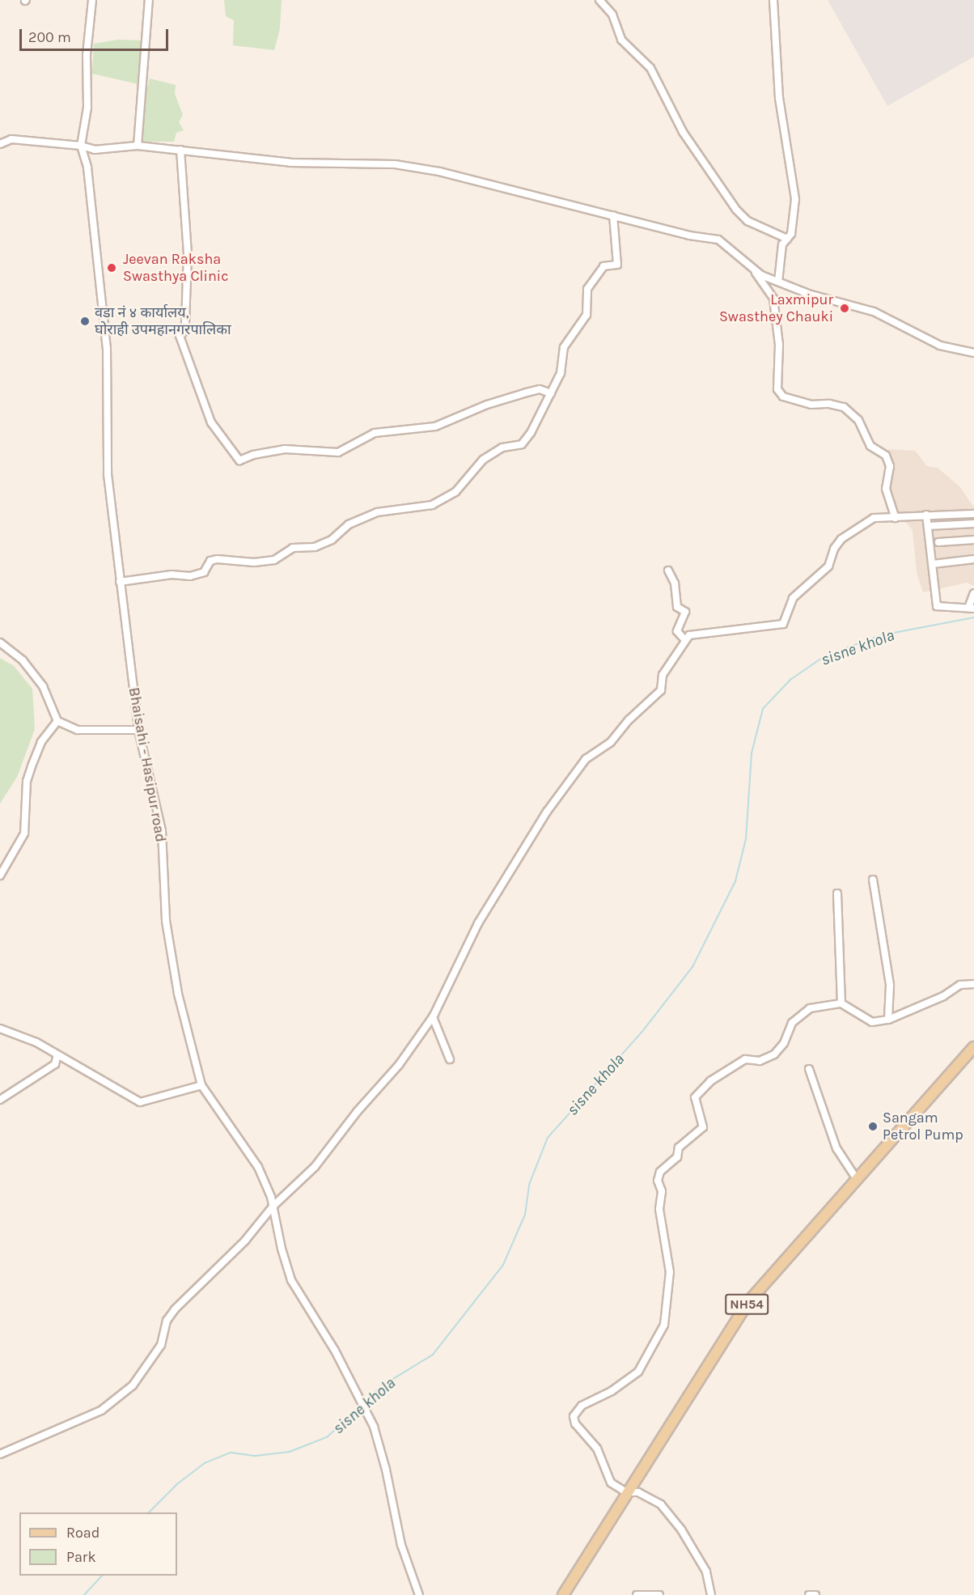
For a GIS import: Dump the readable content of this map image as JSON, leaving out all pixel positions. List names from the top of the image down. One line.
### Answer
{"streets":{"main road":["NH54"],"street":["Bhaisahi - Hasipur road"]},"water":["sisne khola"],"places":["Jeevan Raksha Swasthya Clinic","Laxmipur Swasthey Chauki","वडा नं ४ कार्यालय, घोराही उपमहानगरपालिका","Sangam Petrol Pump"],"legend":["Road","Park"],"scale_bar":"200 m"}
